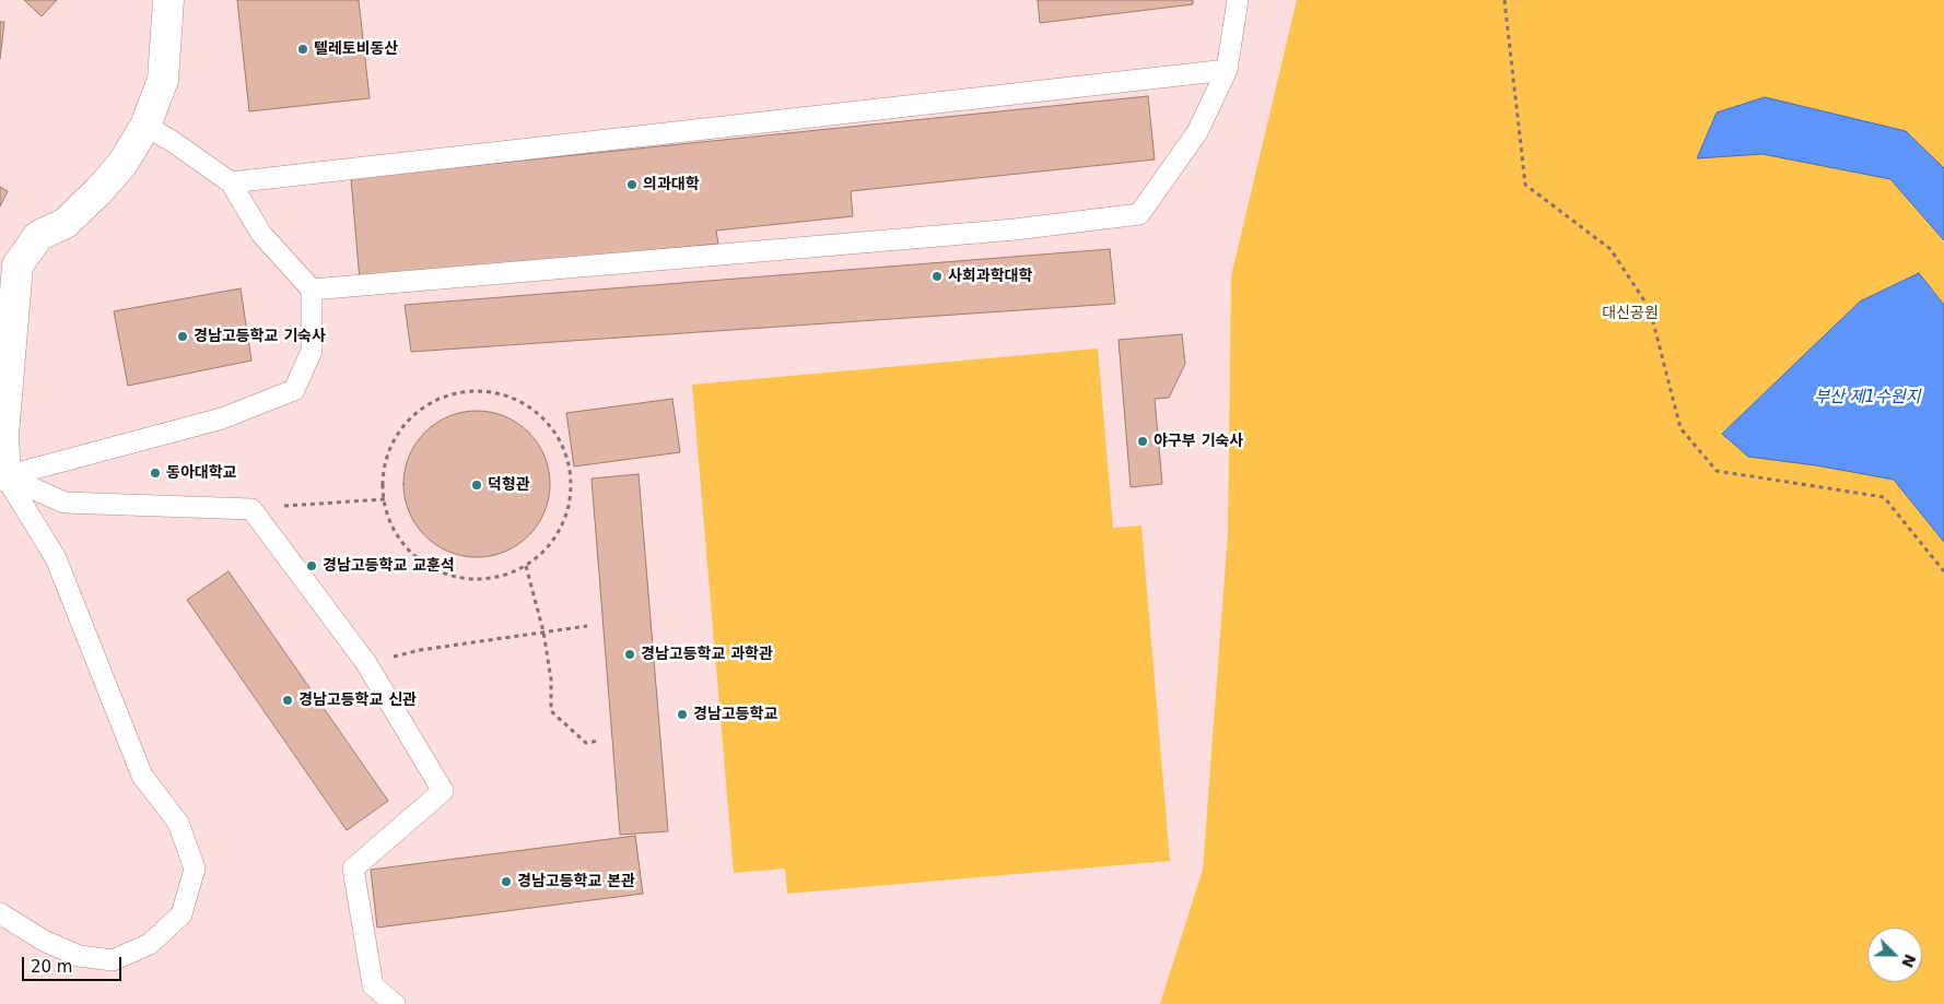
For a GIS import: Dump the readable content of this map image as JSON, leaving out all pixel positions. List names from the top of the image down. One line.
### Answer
{"water":["부산 제1수원지"],"parks":["대신공원"],"places":["텔레토비동산","의과대학","사회과학대학","경남고등학교 기숙사","야구부 기숙사","동아대학교","덕형관","경남고등학교 교훈석","경남고등학교 과학관","경남고등학교 신관","경남고등학교","경남고등학교 본관"],"scale_bar":"20 m","north":"bottom right"}
